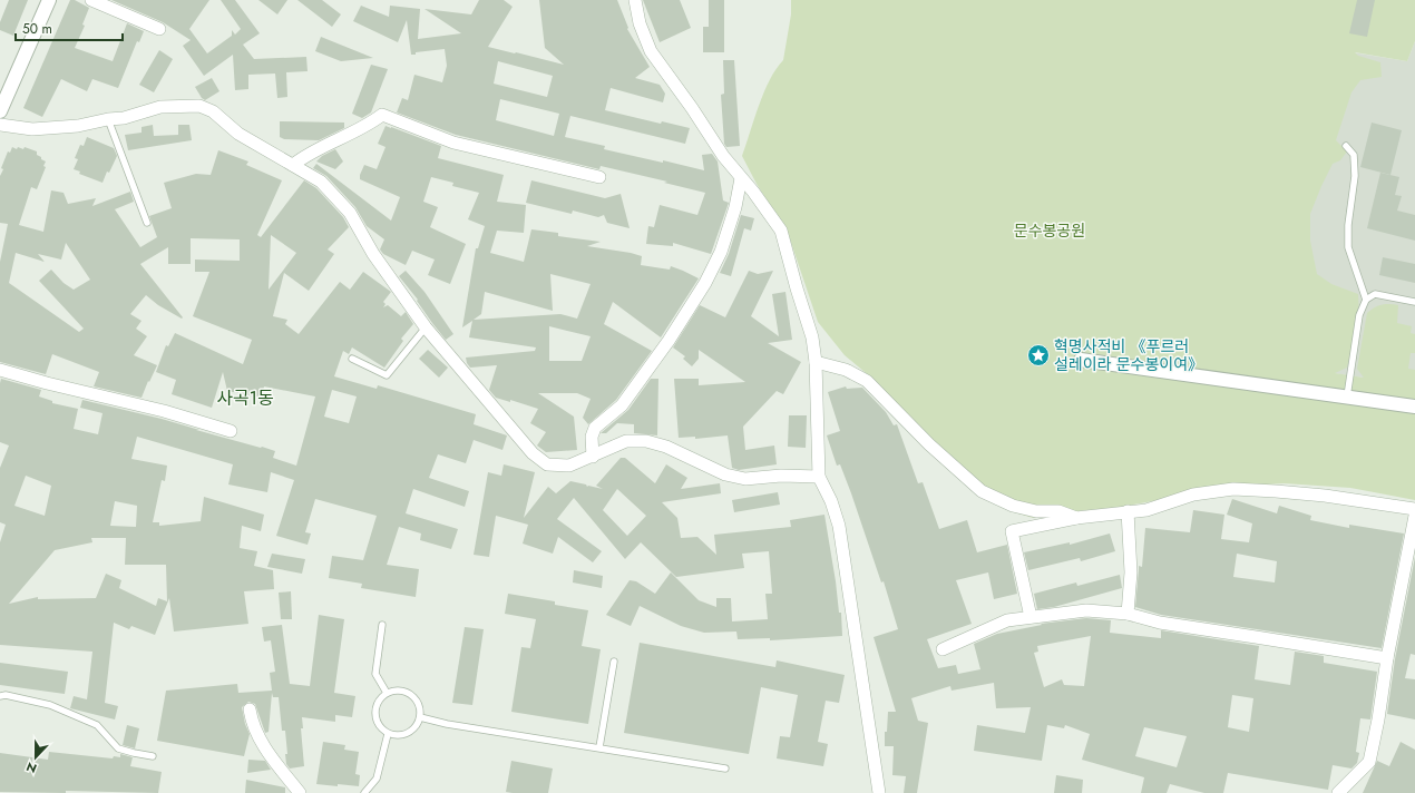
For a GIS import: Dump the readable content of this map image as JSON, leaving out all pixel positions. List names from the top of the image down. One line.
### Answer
{"districts":["사곡1동"],"parks":["문수봉공원"],"places":{"place":["혁명사적비 《푸르러 설레이라 문수봉이여》"]},"scale_bar":"50 m","north":"bottom"}
